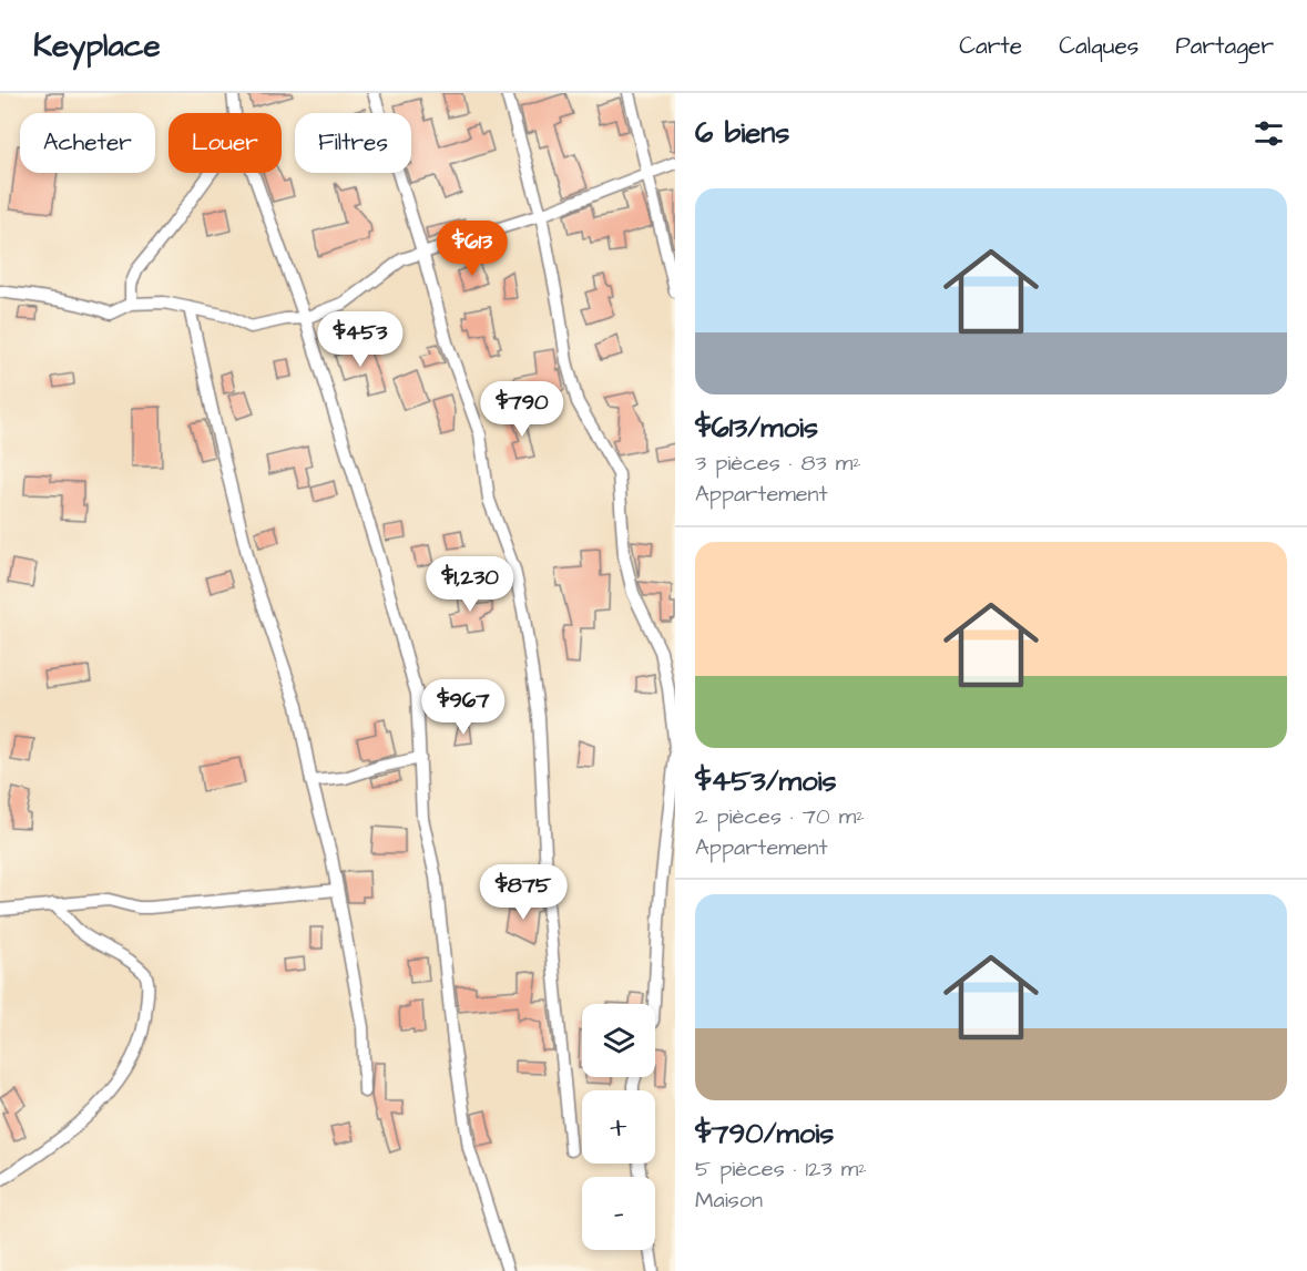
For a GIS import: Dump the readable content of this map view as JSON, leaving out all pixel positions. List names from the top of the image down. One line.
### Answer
{"page":{"header":"Keyplace","nav":["Carte","Calques","Partager"],"heading":"6 biens","chip":["Acheter","Louer","Filtres"],"list":[{"name":"$613/mois","note":"3 pièces · 83 m² · Appartement"},{"name":"$453/mois","note":"2 pièces · 70 m² · Appartement"},{"name":"$790/mois","note":"5 pièces · 123 m² · Maison"}],"price":["$613","$453","$790","$1,230","$967","$875"],"map_buttons":["+","−"]}}
